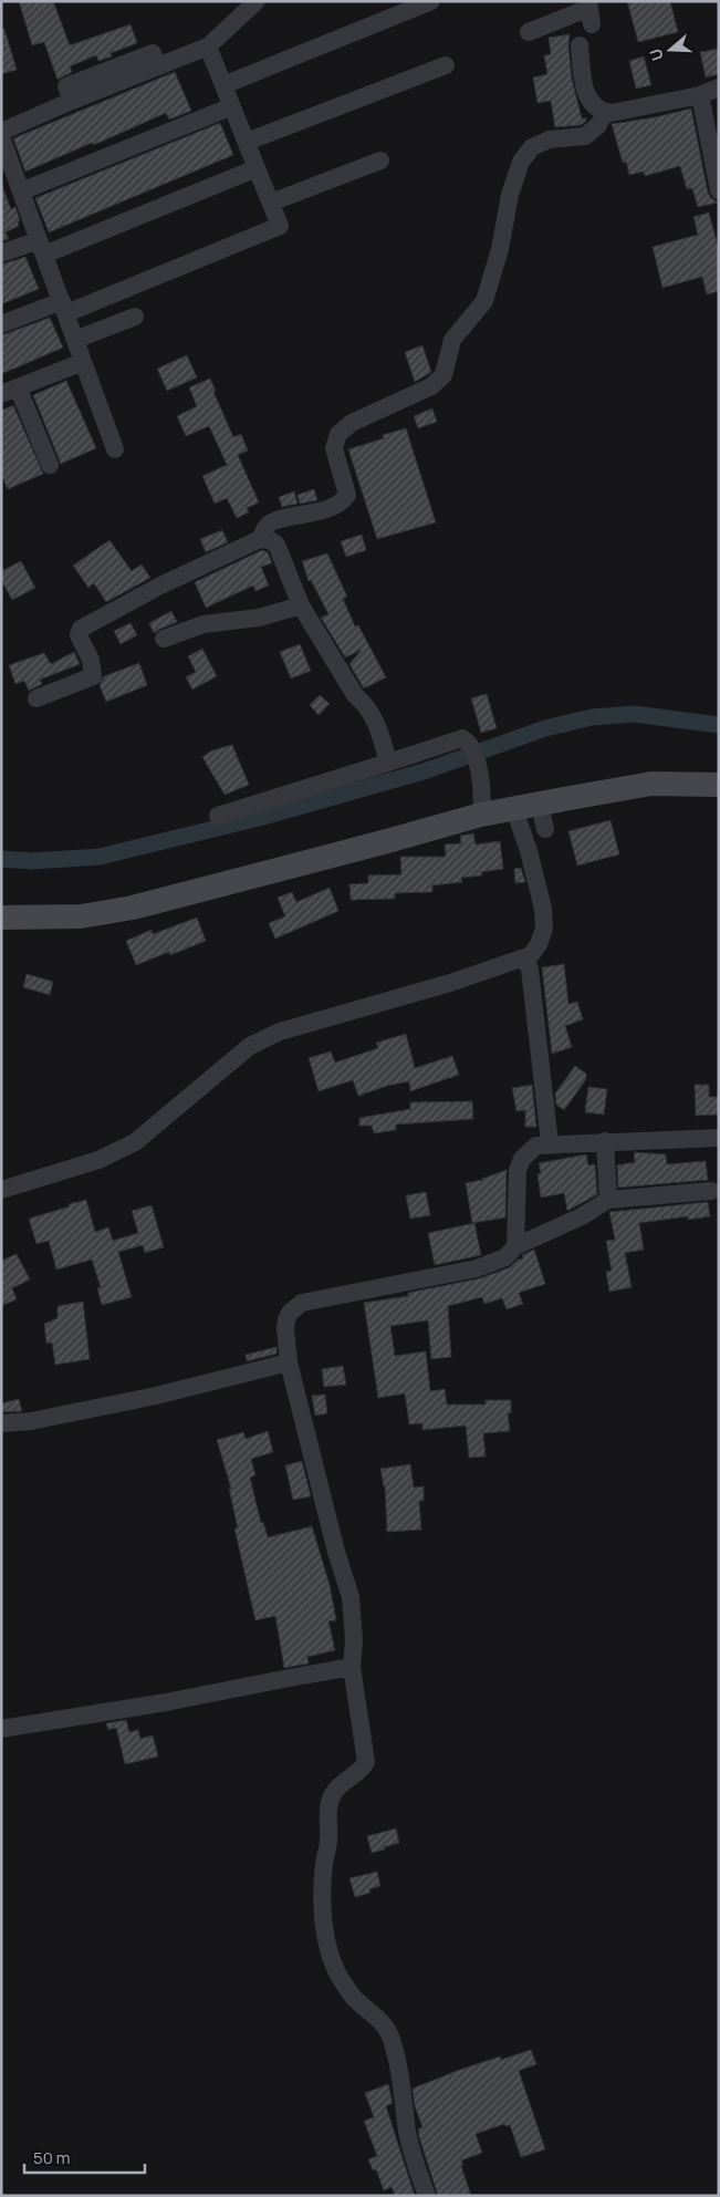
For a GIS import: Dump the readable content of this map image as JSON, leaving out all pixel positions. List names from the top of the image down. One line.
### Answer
{"scale_bar":"50 m","north":"left"}
